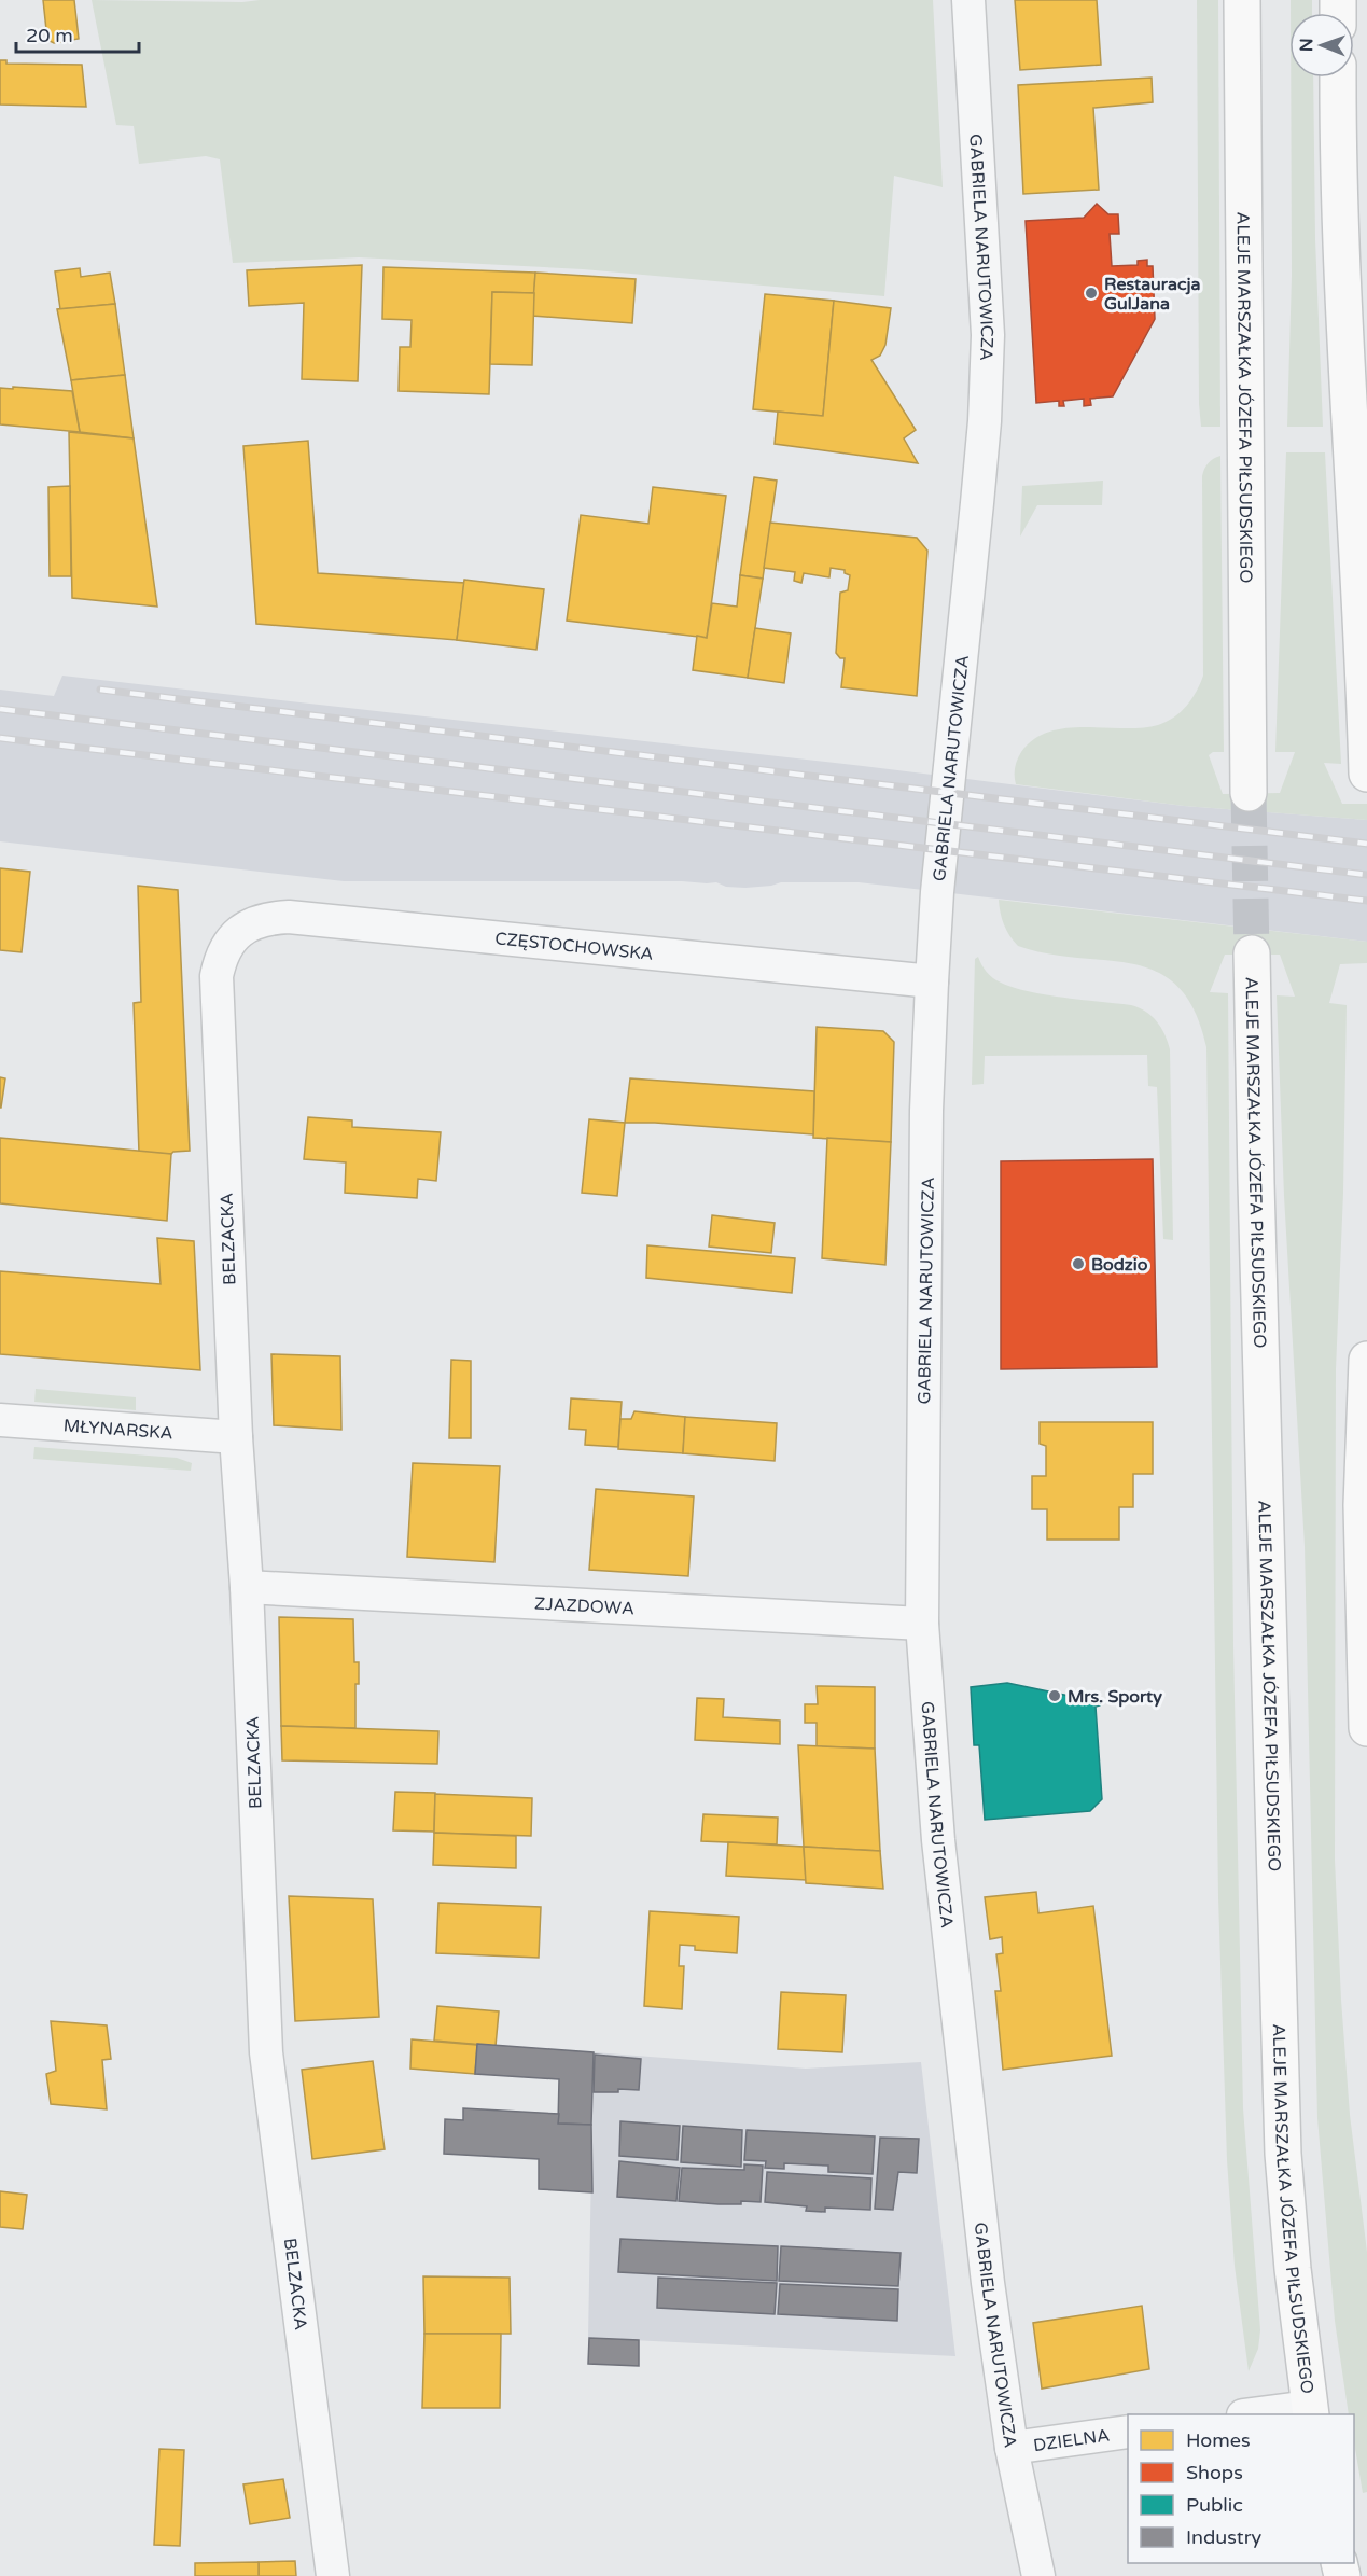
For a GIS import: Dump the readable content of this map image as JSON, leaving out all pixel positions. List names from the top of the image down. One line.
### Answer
{"streets":{"main road":["ALEJE MARSZAŁKA JÓZEFA PIŁSUDSKIEGO"],"street":["GABRIELA NARUTOWICZA","CZĘSTOCHOWSKA","BELZACKA","MŁYNARSKA","ZJAZDOWA","DZIELNA"]},"crossings":[["GABRIELA NARUTOWICZA","CZĘSTOCHOWSKA"],["GABRIELA NARUTOWICZA","ZJAZDOWA"],["GABRIELA NARUTOWICZA","DZIELNA"],["CZĘSTOCHOWSKA","BELZACKA"],["BELZACKA","MŁYNARSKA"],["BELZACKA","ZJAZDOWA"]],"places":["Restauracja GulJana","Bodzio","Mrs. Sporty"],"legend":["Homes","Shops","Public","Industry"],"scale_bar":"20 m","north":"left"}
